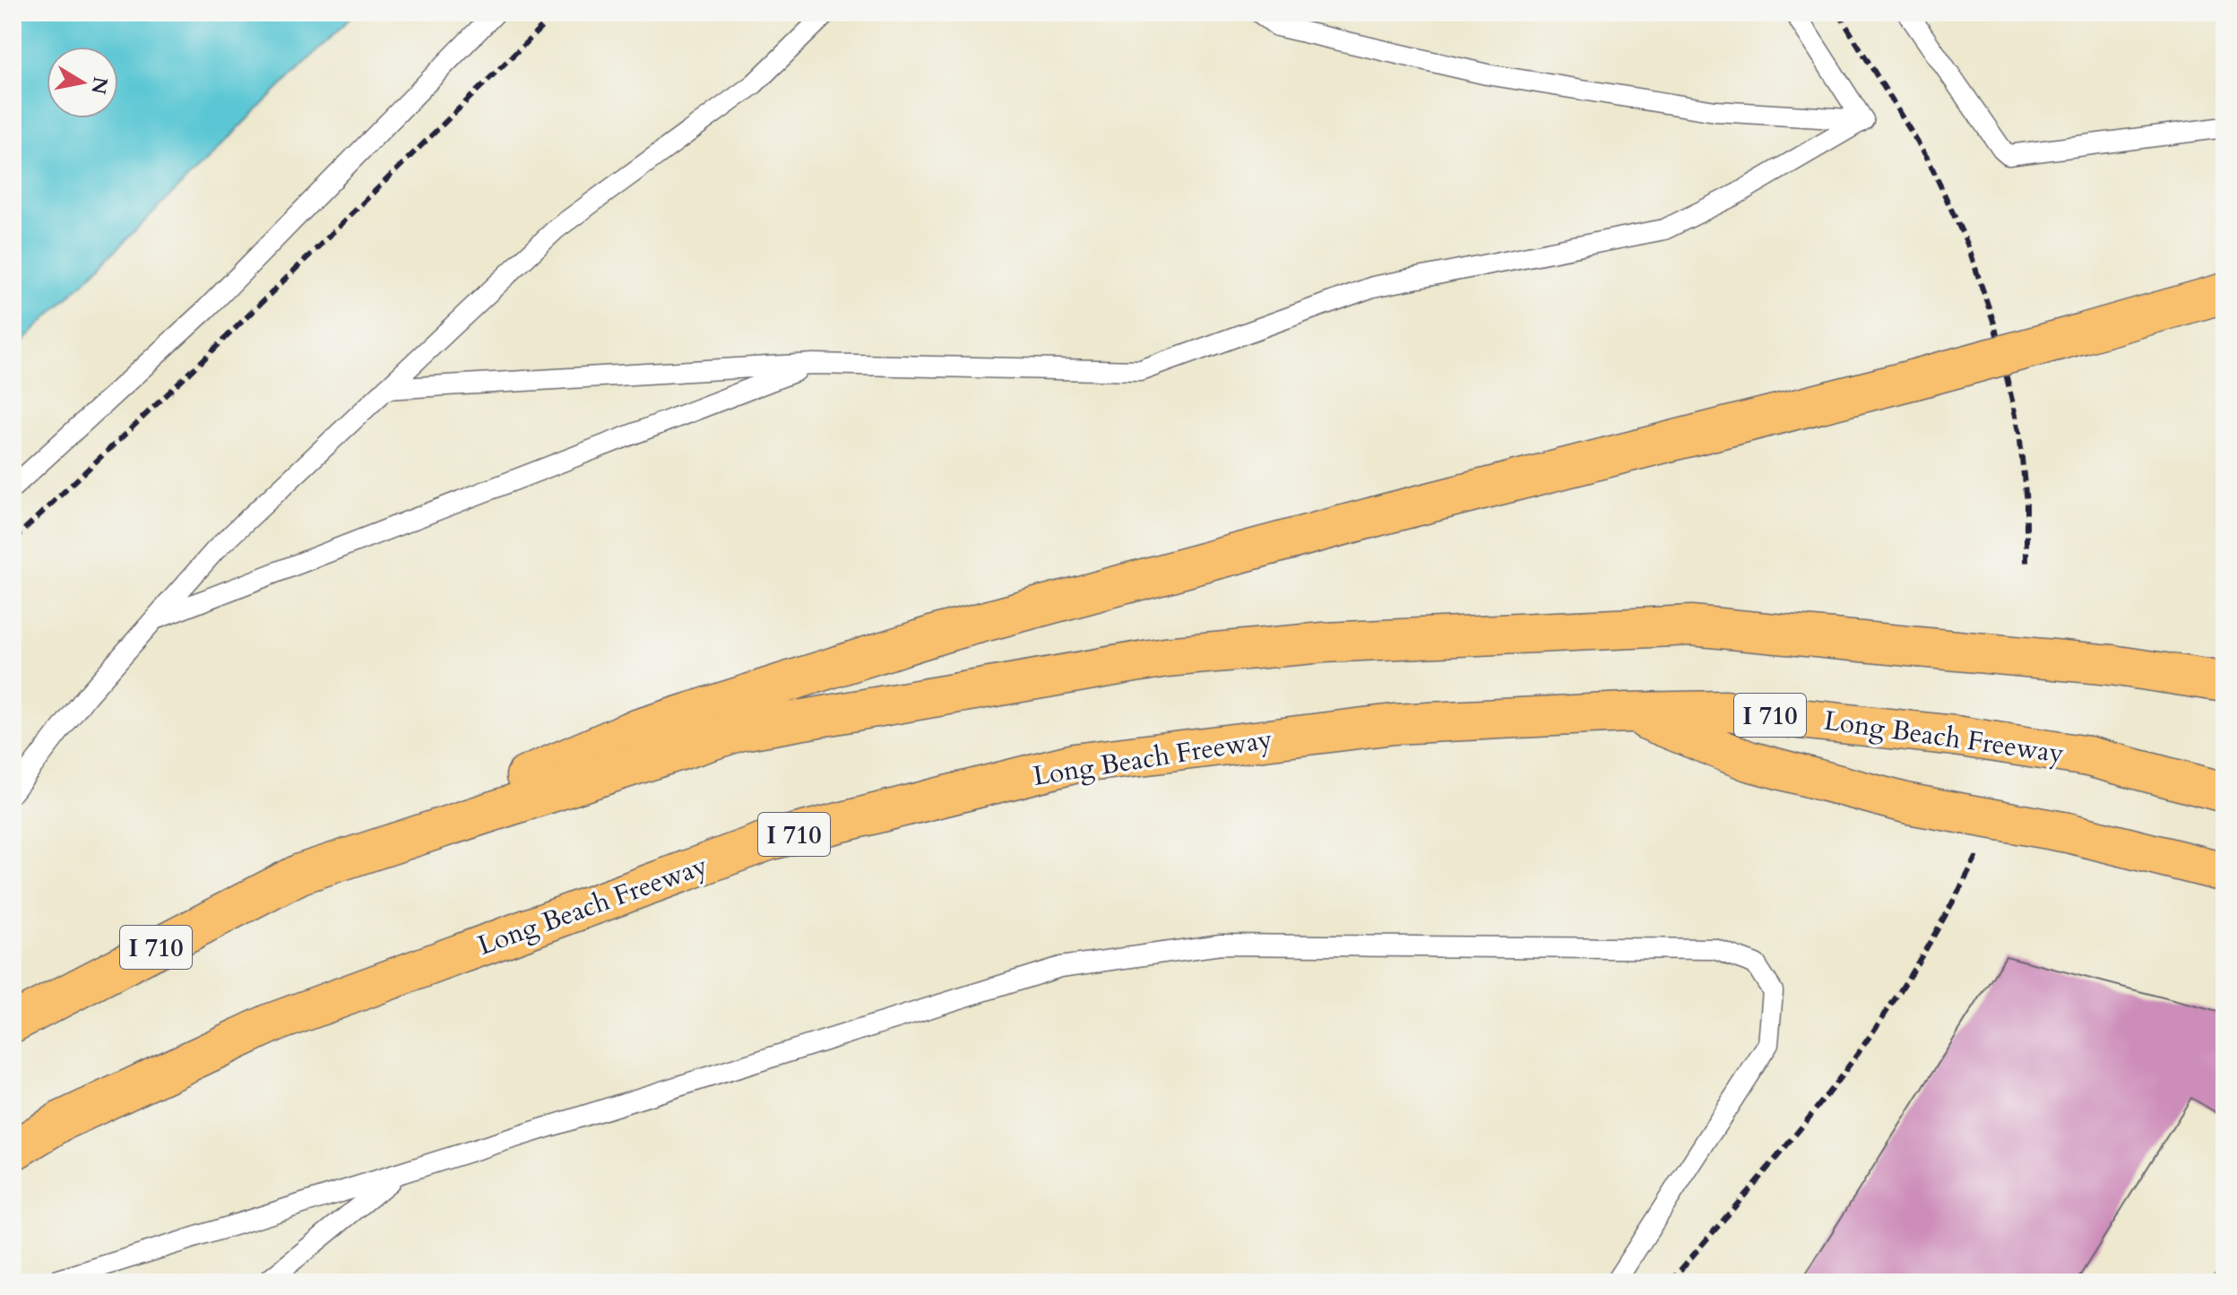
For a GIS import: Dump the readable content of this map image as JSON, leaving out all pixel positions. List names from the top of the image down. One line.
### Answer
{"streets":{"highway":["I 710","Long Beach Freeway"]},"north":"right"}
